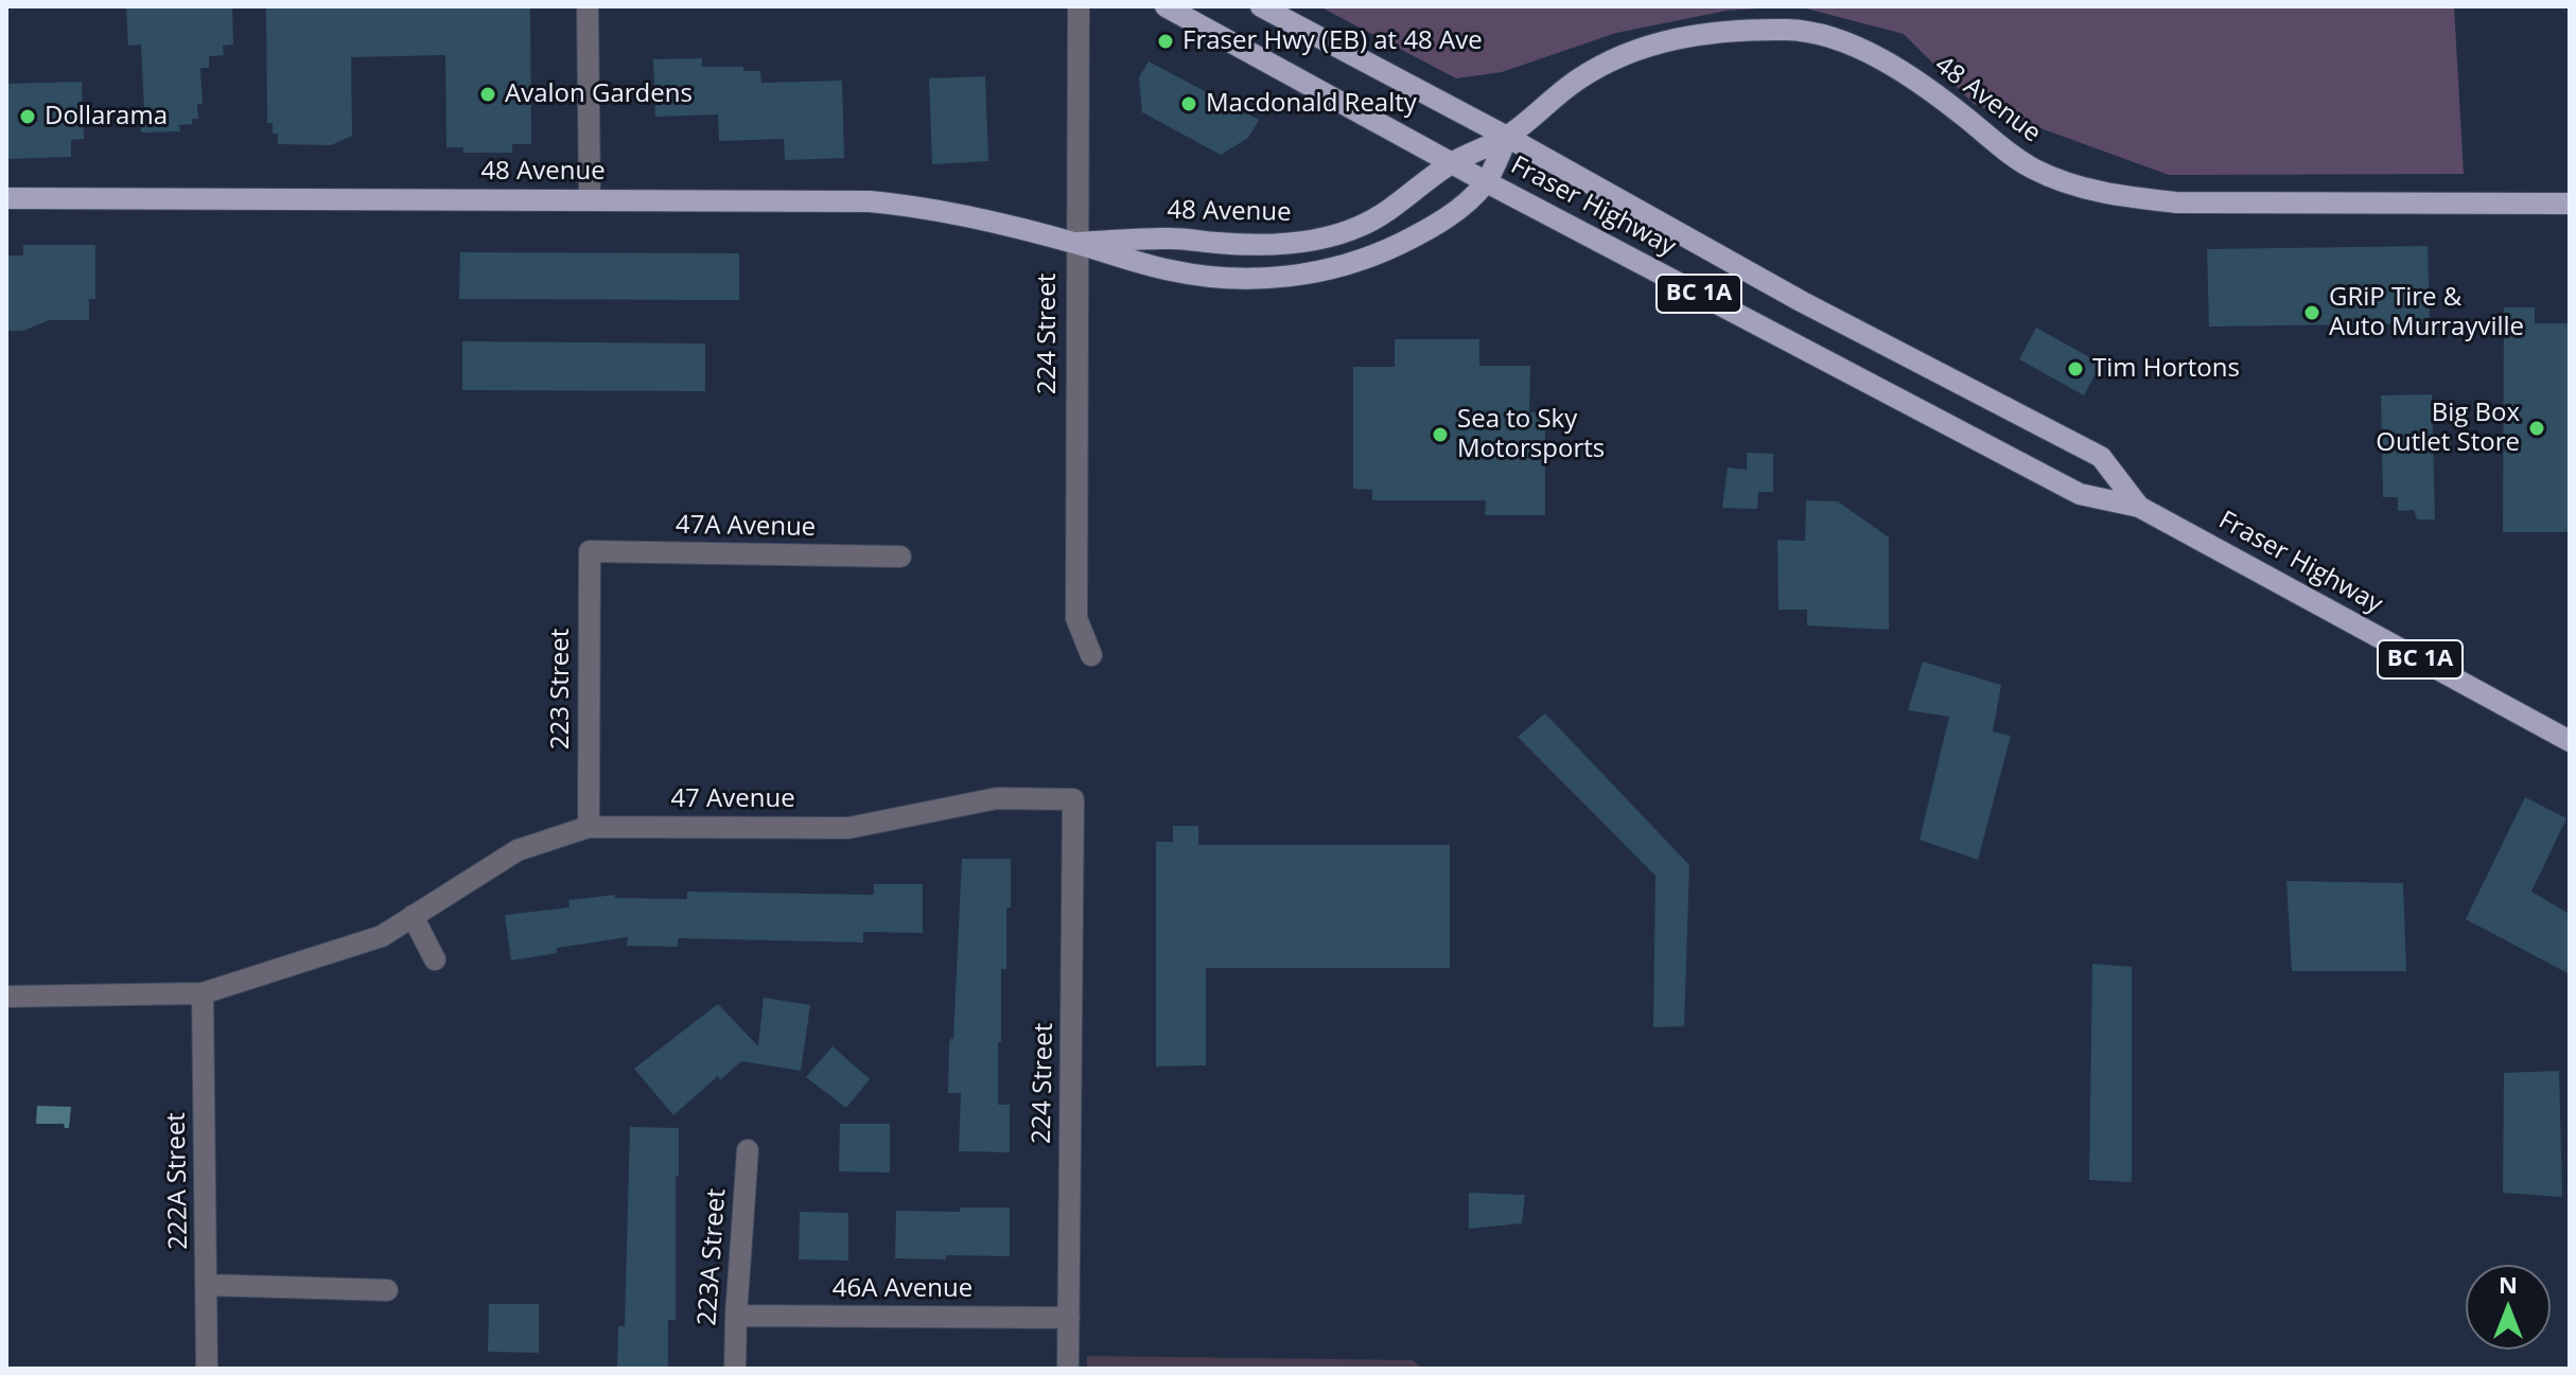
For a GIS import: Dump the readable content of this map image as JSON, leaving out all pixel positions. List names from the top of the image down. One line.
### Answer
{"streets":{"main road":["48 Avenue","Fraser Highway","BC 1A"],"street":["224 Street","47A Avenue","223 Street","47 Avenue","222A Street","223A Street","46A Avenue"]},"crossings":[["48 Avenue","Fraser Highway"],["48 Avenue","224 Street"],["224 Street","47 Avenue"],["224 Street","46A Avenue"],["47A Avenue","223 Street"],["223 Street","47 Avenue"],["47 Avenue","222A Street"],["223A Street","46A Avenue"]],"places":["Fraser Hwy (EB) at 48 Ave","Avalon Gardens","Macdonald Realty","Dollarama","GRiP Tire & Auto Murrayville","Tim Hortons","Big Box Outlet Store","Sea to Sky Motorsports"],"north":"top"}
